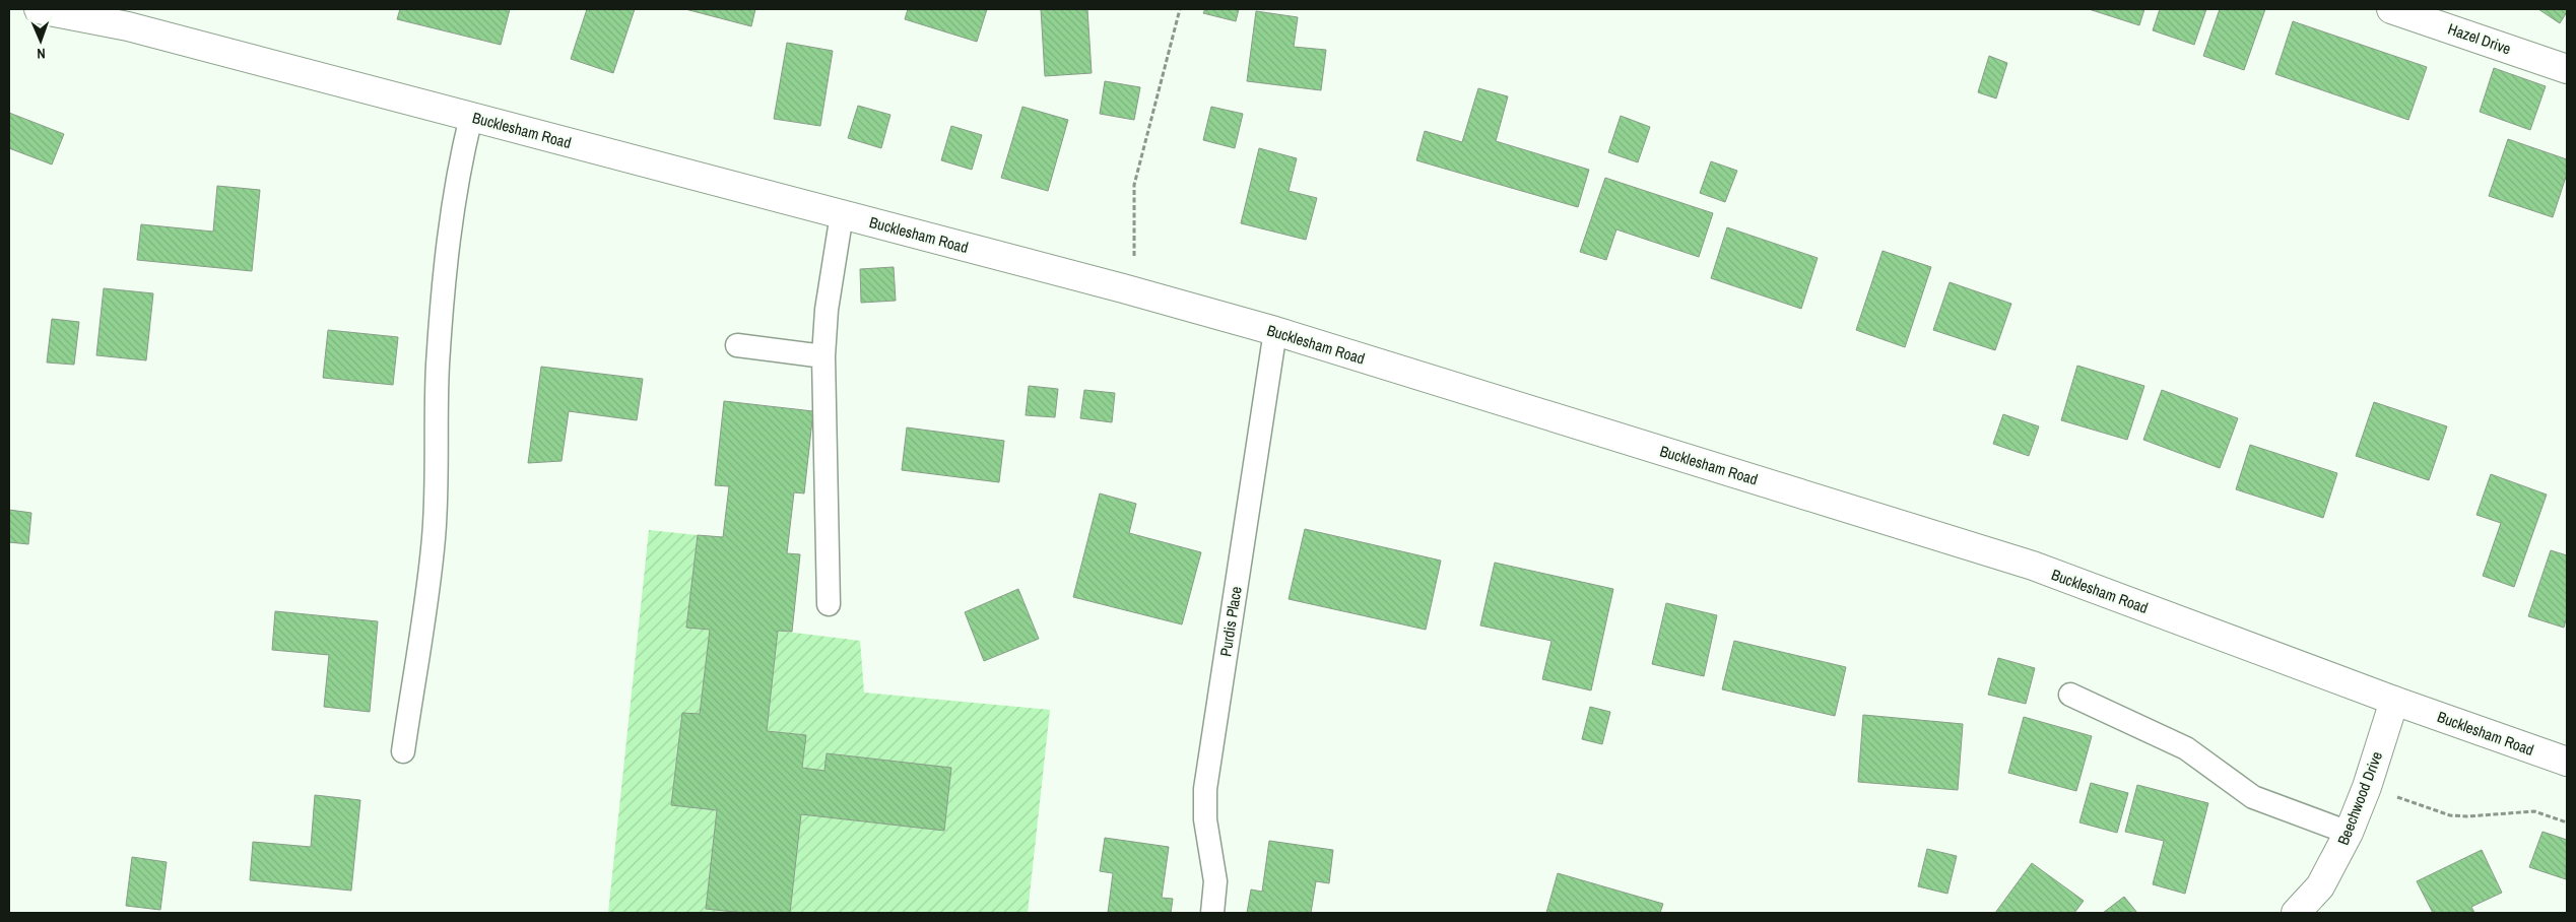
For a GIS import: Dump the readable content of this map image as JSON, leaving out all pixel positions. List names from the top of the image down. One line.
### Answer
{"streets":{"street":["Hazel Drive","Bucklesham Road","Beechwood Drive"],"lane":["Purdis Place"]},"crossings":[["Bucklesham Road","Purdis Place"],["Bucklesham Road","Beechwood Drive"]],"north":"bottom"}
